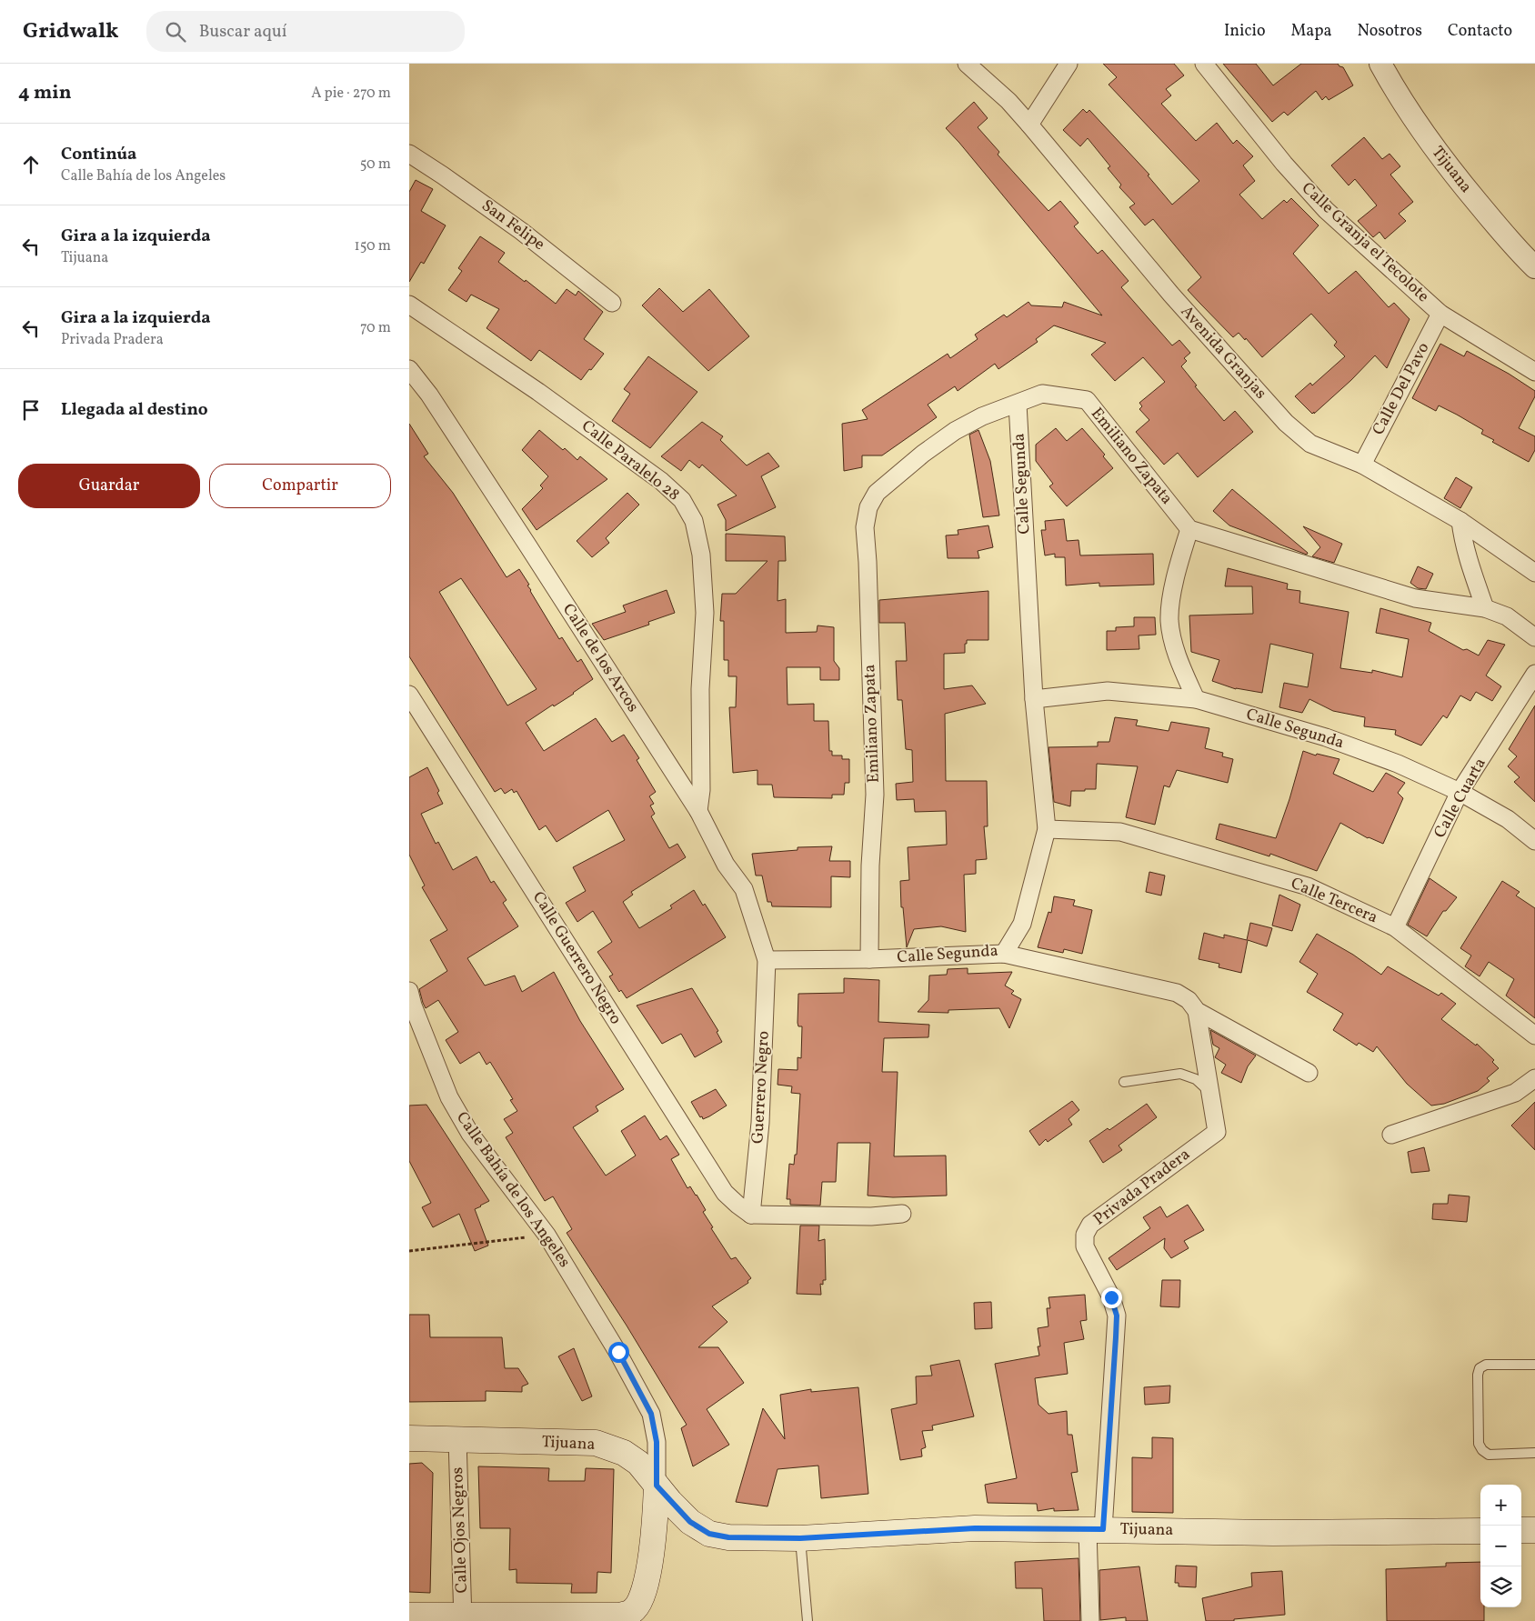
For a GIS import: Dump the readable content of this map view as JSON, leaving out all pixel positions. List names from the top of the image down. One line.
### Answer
{"streets":{"main road":["Tijuana"],"street":["San Felipe","Calle Granja el Tecolote","Avenida Granjas","Calle Del Pavo","Emiliano Zapata","Calle Paralelo 28","Calle Segunda","Calle de los Arcos","Calle Cuarta","Calle Tercera","Calle Guerrero Negro","Guerrero Negro","Privada Pradera","Calle Bahía de los Angeles","Calle Ojos Negros"]},"crossings":[["Tijuana","Privada Pradera"],["Tijuana","Calle Bahía de los Angeles"],["Tijuana","Calle Ojos Negros"],["Calle Granja el Tecolote","Calle Del Pavo"],["Avenida Granjas","Calle Del Pavo"],["Emiliano Zapata","Calle Segunda"],["Calle Paralelo 28","Calle de los Arcos"],["Calle Segunda","Calle de los Arcos"],["Calle Segunda","Calle Cuarta"],["Calle Segunda","Calle Tercera"],["Calle Segunda","Guerrero Negro"],["Calle de los Arcos","Guerrero Negro"],["Calle Cuarta","Calle Tercera"],["Calle Guerrero Negro","Guerrero Negro"]],"page":{"header":"Gridwalk","search":"Buscar aquí","nav":["Inicio","Mapa","Nosotros","Contacto"],"heading":["4 min","A pie · 270 m"],"list":[["Continúa","Calle Bahía de los Angeles","50 m"],["Gira a la izquierda","Tijuana","150 m"],["Gira a la izquierda","Privada Pradera","70 m"],"Llegada al destino"],"buttons":["Guardar","Compartir"],"map_buttons":["+","−"]}}
